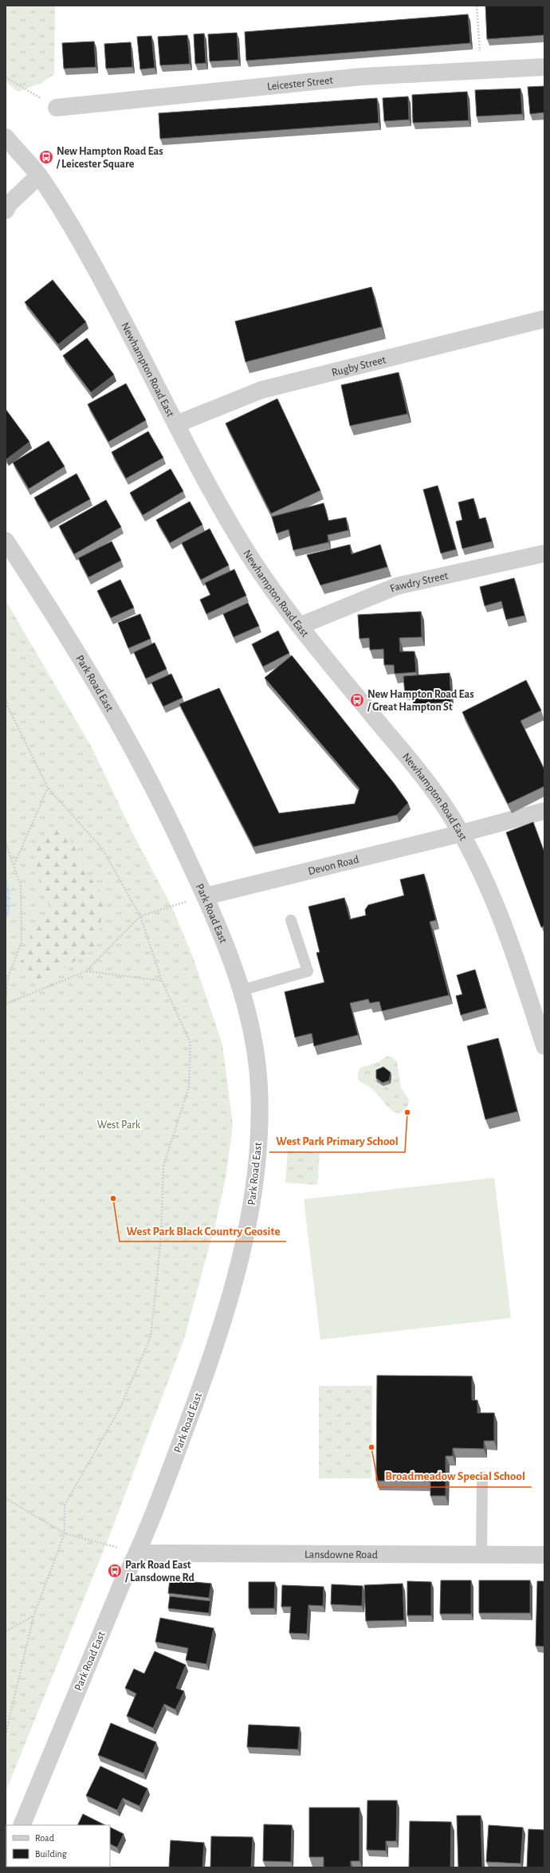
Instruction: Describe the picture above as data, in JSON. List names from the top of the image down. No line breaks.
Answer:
{"streets":{"street":["Leicester Street","Rugby Street","Newhampton Road East","Fawdry Street","Park Road East","Devon Road","Lansdowne Road"]},"crossings":[["Rugby Street","Newhampton Road East"],["Newhampton Road East","Fawdry Street"],["Newhampton Road East","Devon Road"],["Park Road East","Devon Road"],["Park Road East","Lansdowne Road"]],"parks":["West Park"],"places":{"bus stop":["New Hampton Road Eas / Leicester Square","New Hampton Road Eas / Great Hampton St","Park Road East / Lansdowne Rd"],"other":["West Park Primary School","West Park Black Country Geosite","Broadmeadow Special School"]},"legend":["Road","Building"]}
